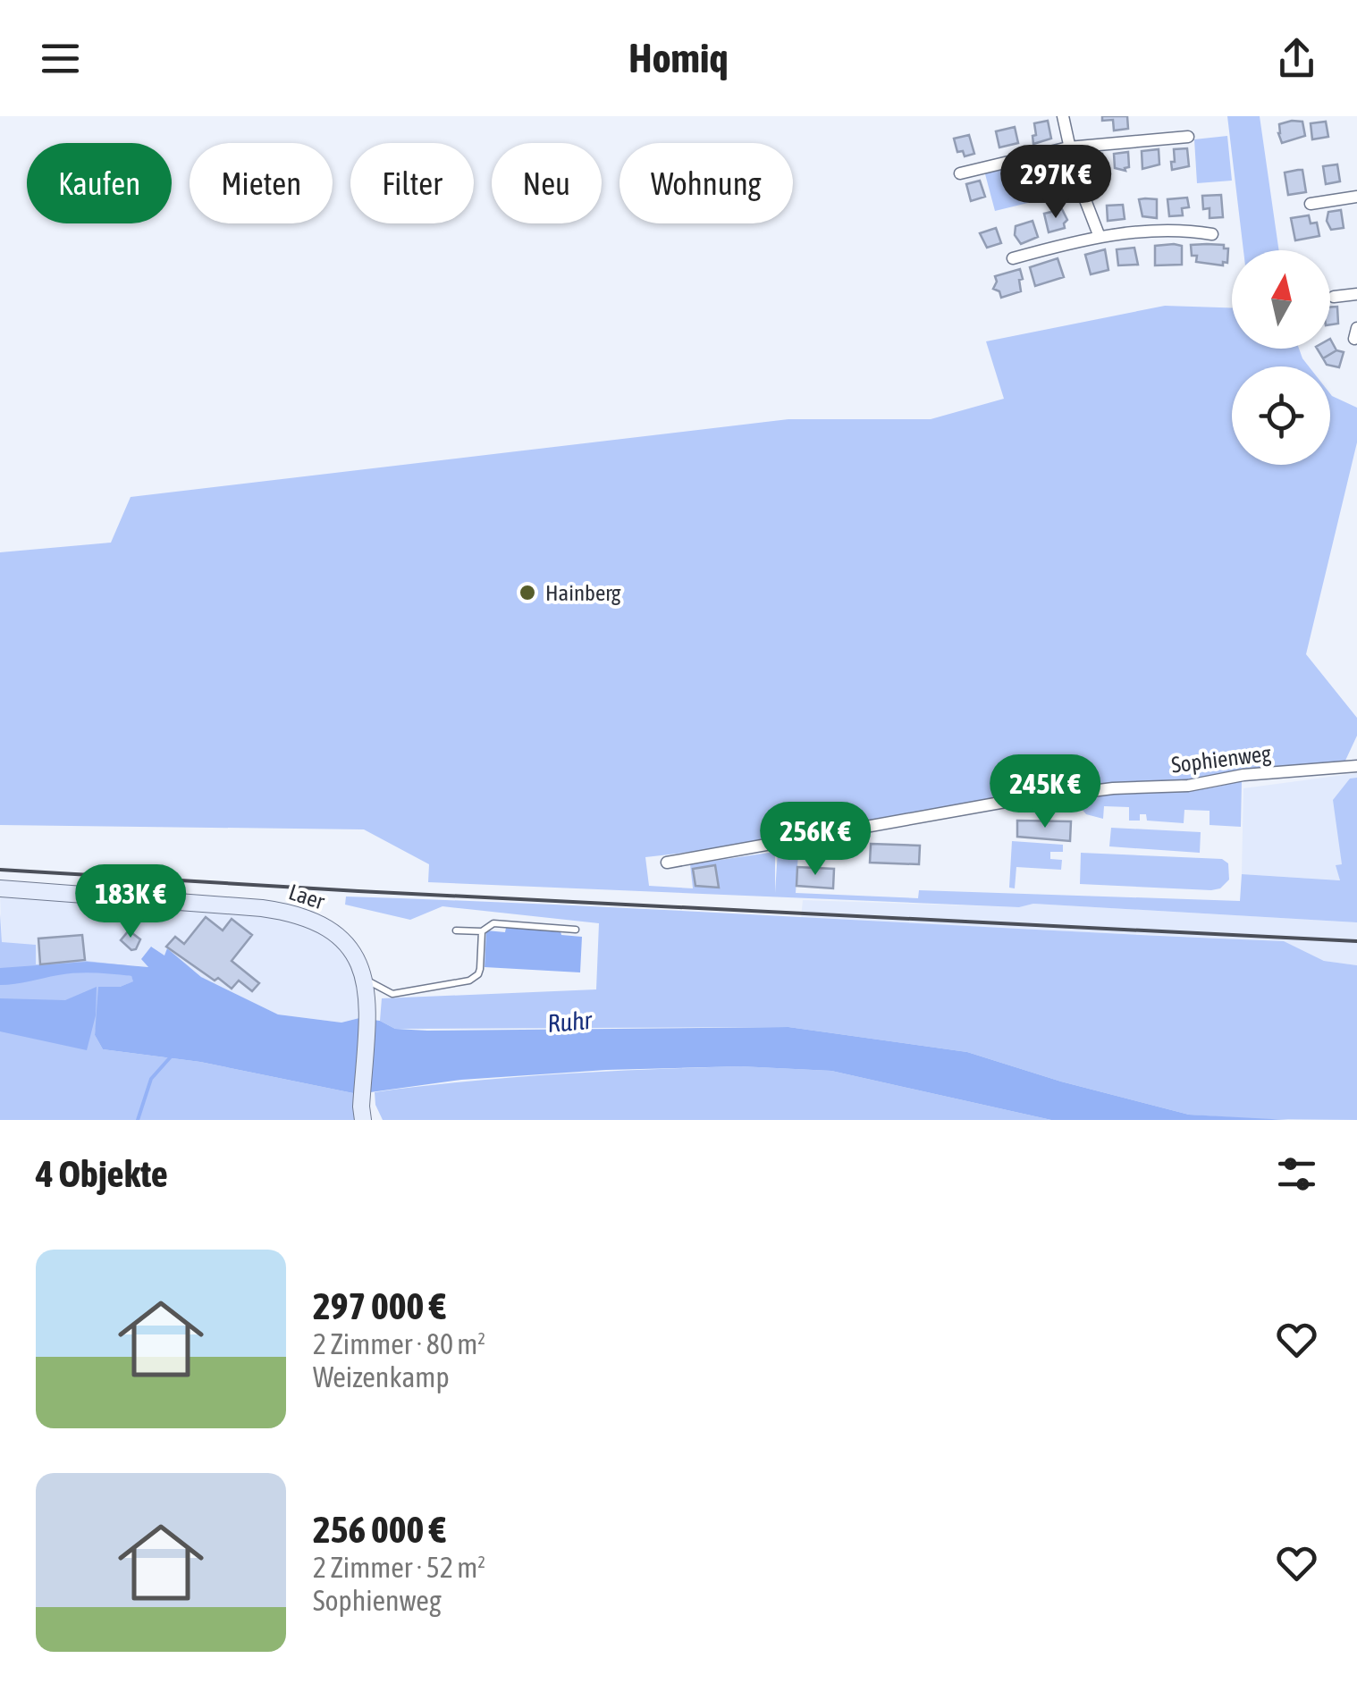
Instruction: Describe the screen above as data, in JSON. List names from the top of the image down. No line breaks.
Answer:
{"streets":{"main road":["Laer"],"street":["Sophienweg"]},"water":["Ruhr"],"places":["Hainberg"],"north":"top","page":{"header":"Homiq","chip":["Kaufen","Mieten","Filter","Neu","Wohnung"],"price":["297K €","245K €","256K €","183K €"],"heading":"4 Objekte","list":[{"name":"297 000 €","note":"2 Zimmer · 80 m² · Weizenkamp"},{"name":"256 000 €","note":"2 Zimmer · 52 m² · Sophienweg"}]}}
